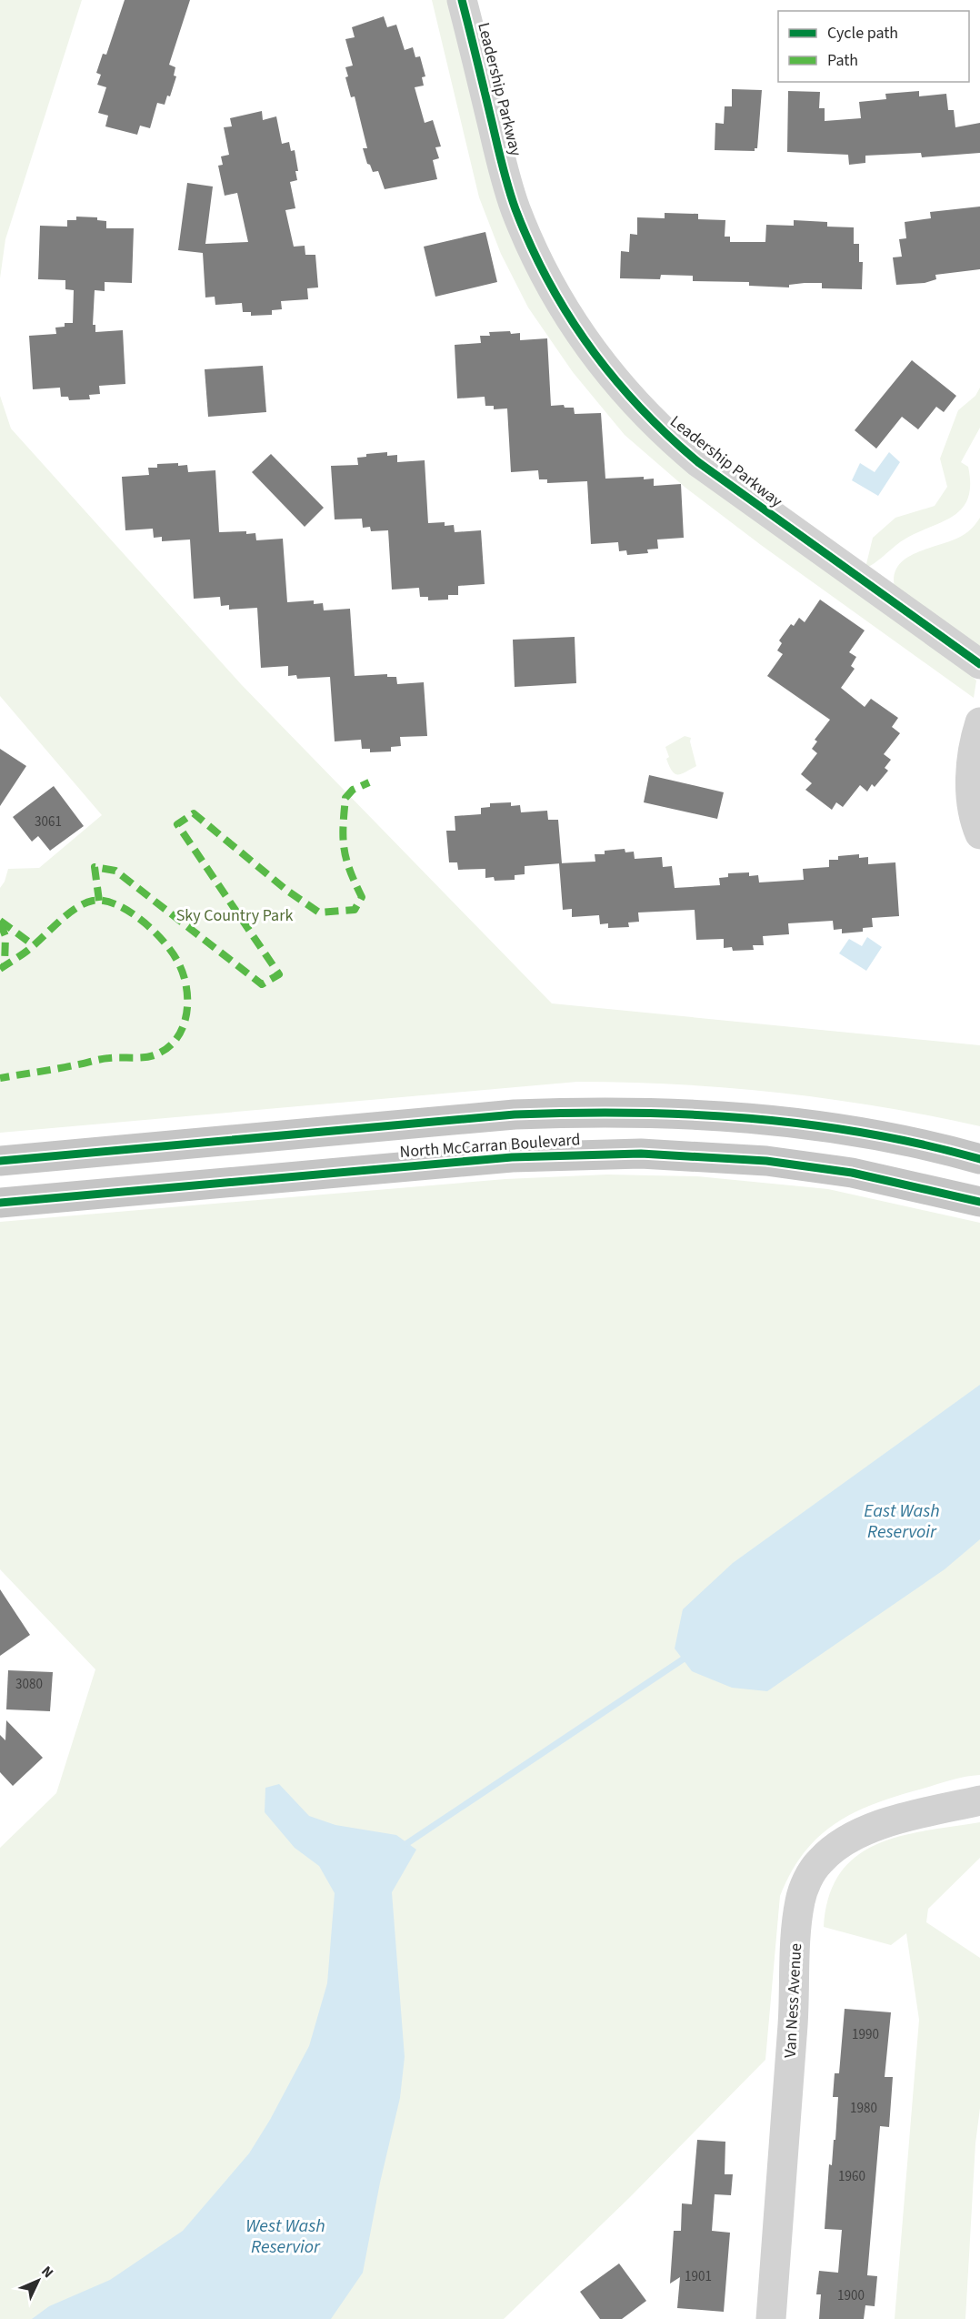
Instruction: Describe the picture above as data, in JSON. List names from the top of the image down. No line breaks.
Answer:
{"streets":{"main road":["North McCarran Boulevard"],"street":["Leadership Parkway","Van Ness Avenue"]},"water":["East Wash Reservoir","West Wash Reservior"],"parks":["Sky Country Park"],"house_numbers":["3061","3080","1990","1980","1960","1901","1900"],"legend":["Cycle path","Path"],"north":"top right"}
